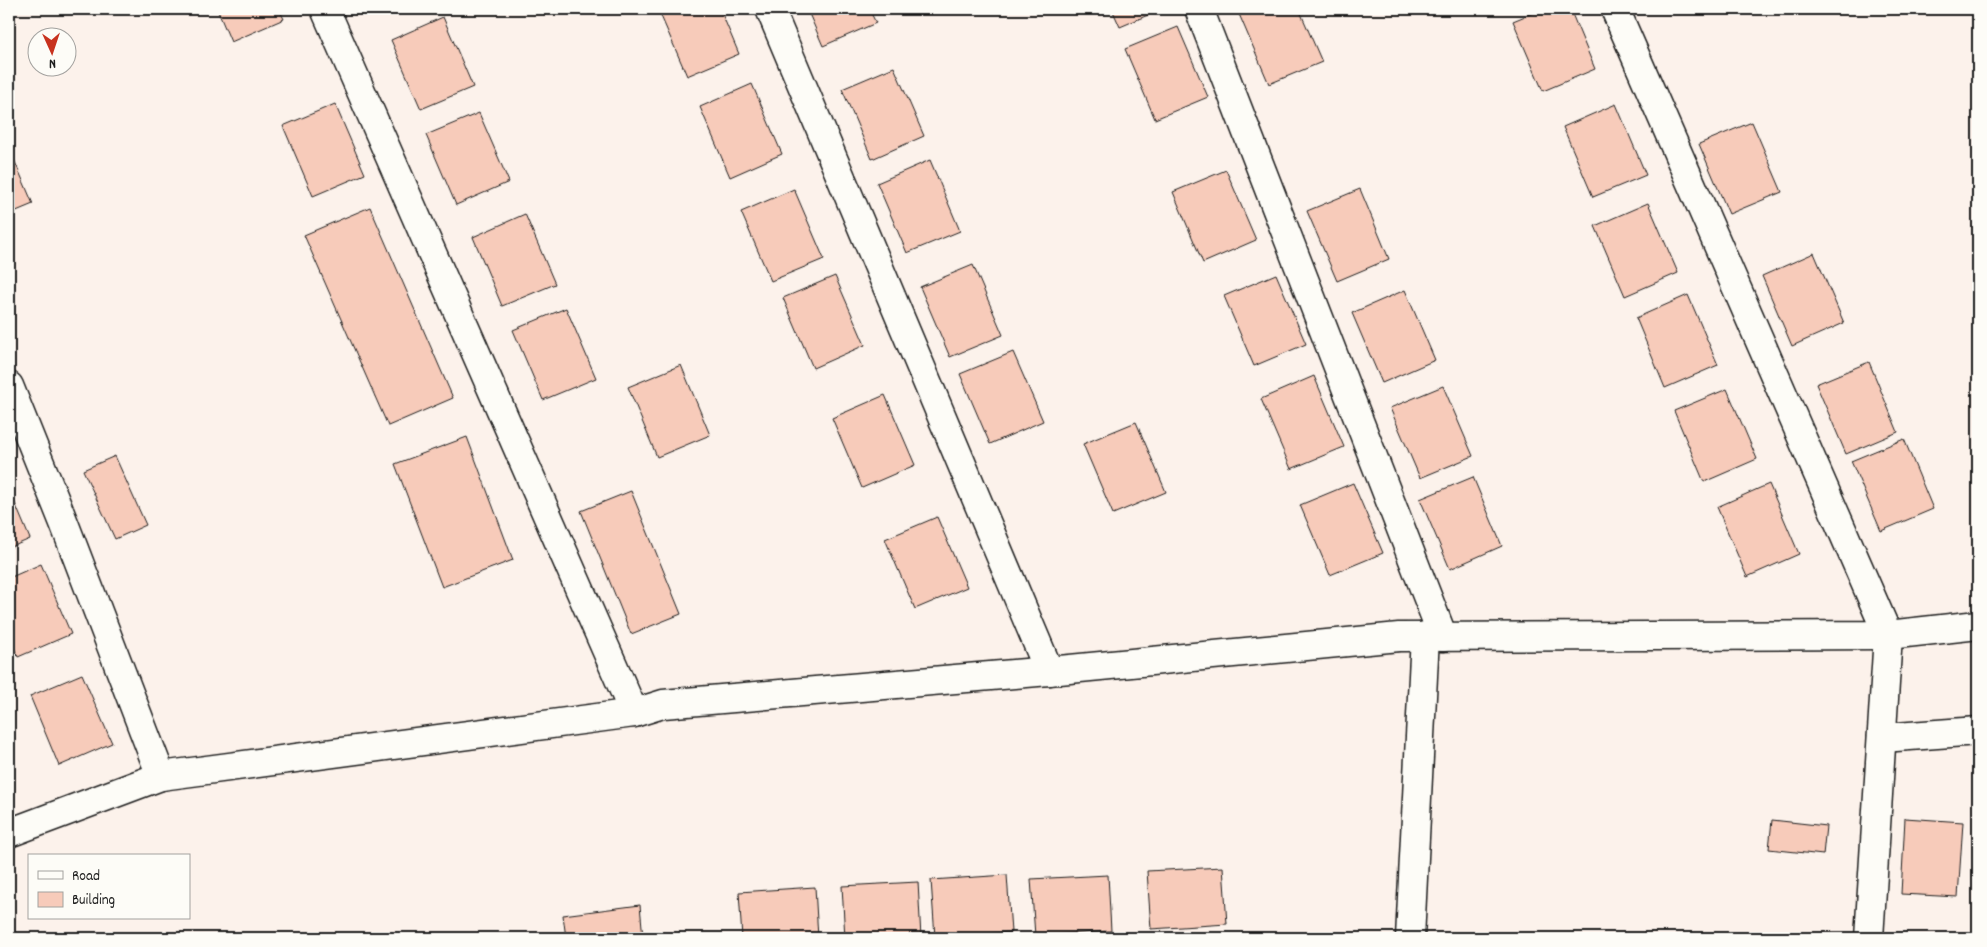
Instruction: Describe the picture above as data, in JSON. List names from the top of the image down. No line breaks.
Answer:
{"legend":["Road","Building"],"north":"bottom"}
